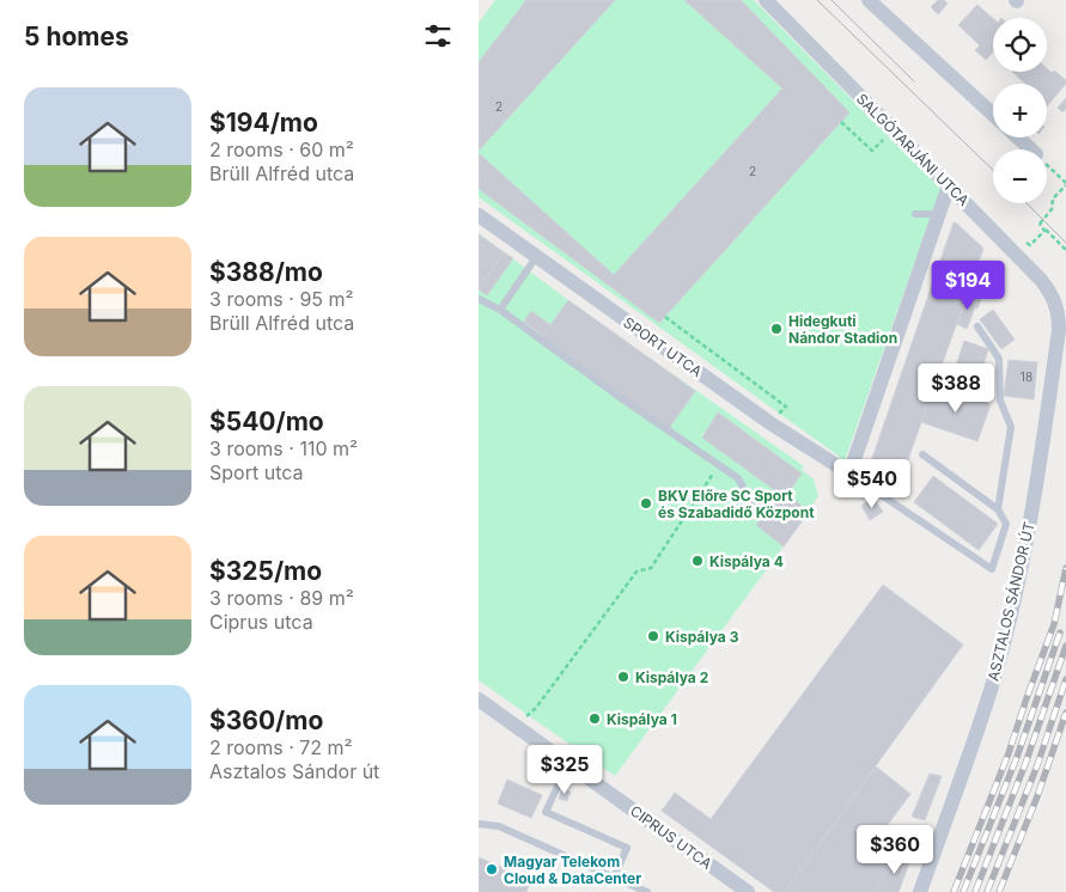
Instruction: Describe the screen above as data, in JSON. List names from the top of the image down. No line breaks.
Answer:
{"streets":{"street":["SALGÓTARJÁNI UTCA","SPORT UTCA","ASZTALOS SÁNDOR ÚT","CIPRUS UTCA"]},"crossings":[["SALGÓTARJÁNI UTCA","ASZTALOS SÁNDOR ÚT"]],"places":["Hidegkuti Nándor Stadion","BKV Előre SC Sport és Szabadidő Központ","Kispálya 4","Kispálya 3","Kispálya 2","Kispálya 1","Magyar Telekom Cloud & DataCenter"],"house_numbers":["2","2","18"],"page":{"heading":"5 homes","map_buttons":["+","−"],"list":[{"name":"$194/mo","note":"2 rooms · 60 m² · Brüll Alfréd utca"},{"name":"$388/mo","note":"3 rooms · 95 m² · Brüll Alfréd utca"},{"name":"$540/mo","note":"3 rooms · 110 m² · Sport utca"},{"name":"$325/mo","note":"3 rooms · 89 m² · Ciprus utca"},{"name":"$360/mo","note":"2 rooms · 72 m² · Asztalos Sándor út"}],"price":["$194","$388","$540","$325","$360"]}}
